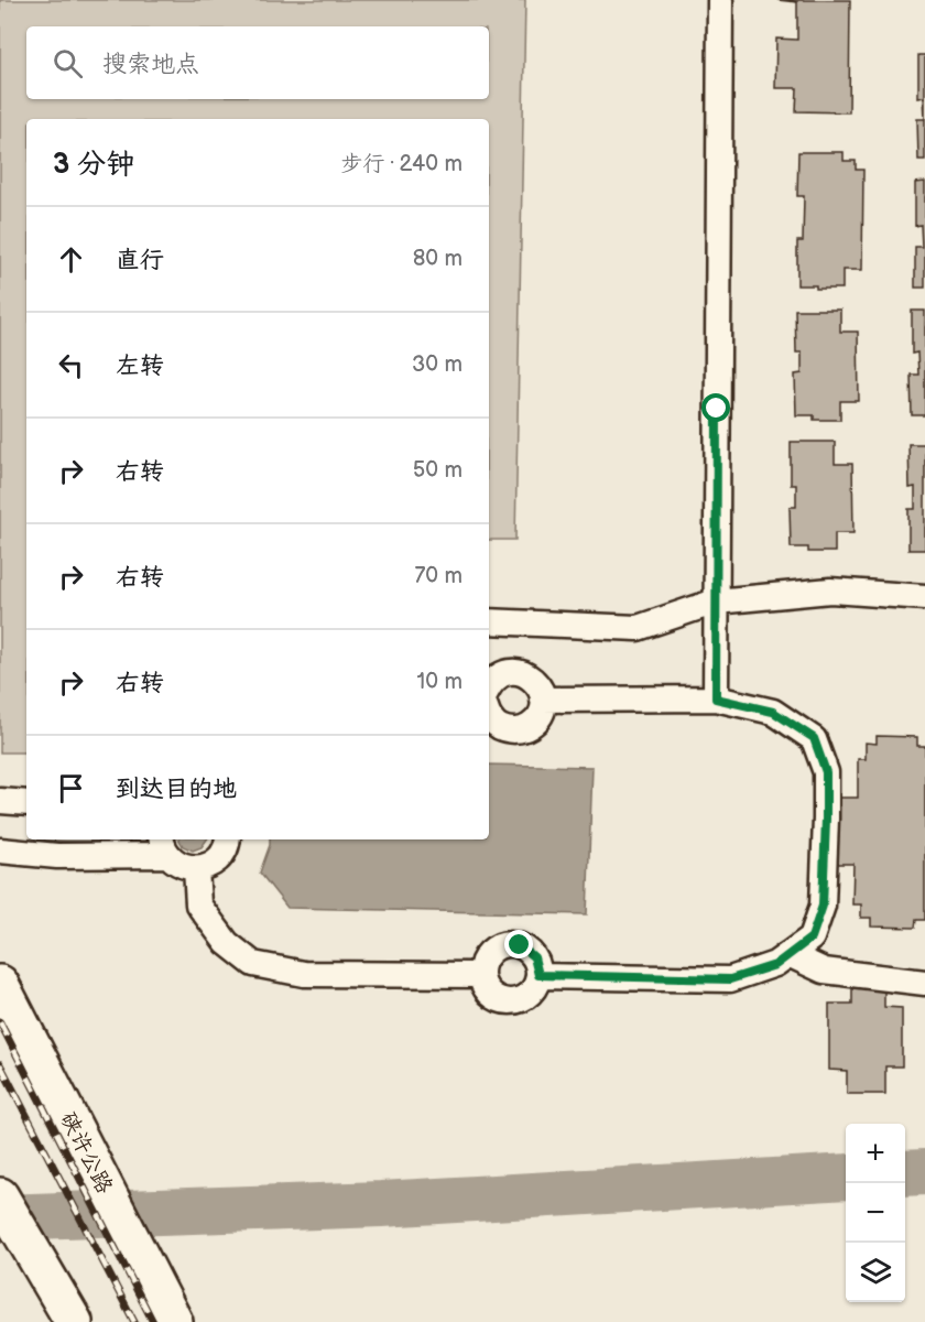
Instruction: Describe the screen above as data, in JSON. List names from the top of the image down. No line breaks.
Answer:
{"streets":{"highway":["硖许公路"]},"page":{"search":"搜索地点","heading":["3 分钟","步行 · 240 m"],"list":[["直行","80 m"],["左转","30 m"],["右转","50 m"],["右转","70 m"],["右转","10 m"],"到达目的地"],"map_buttons":["+","−"]}}
